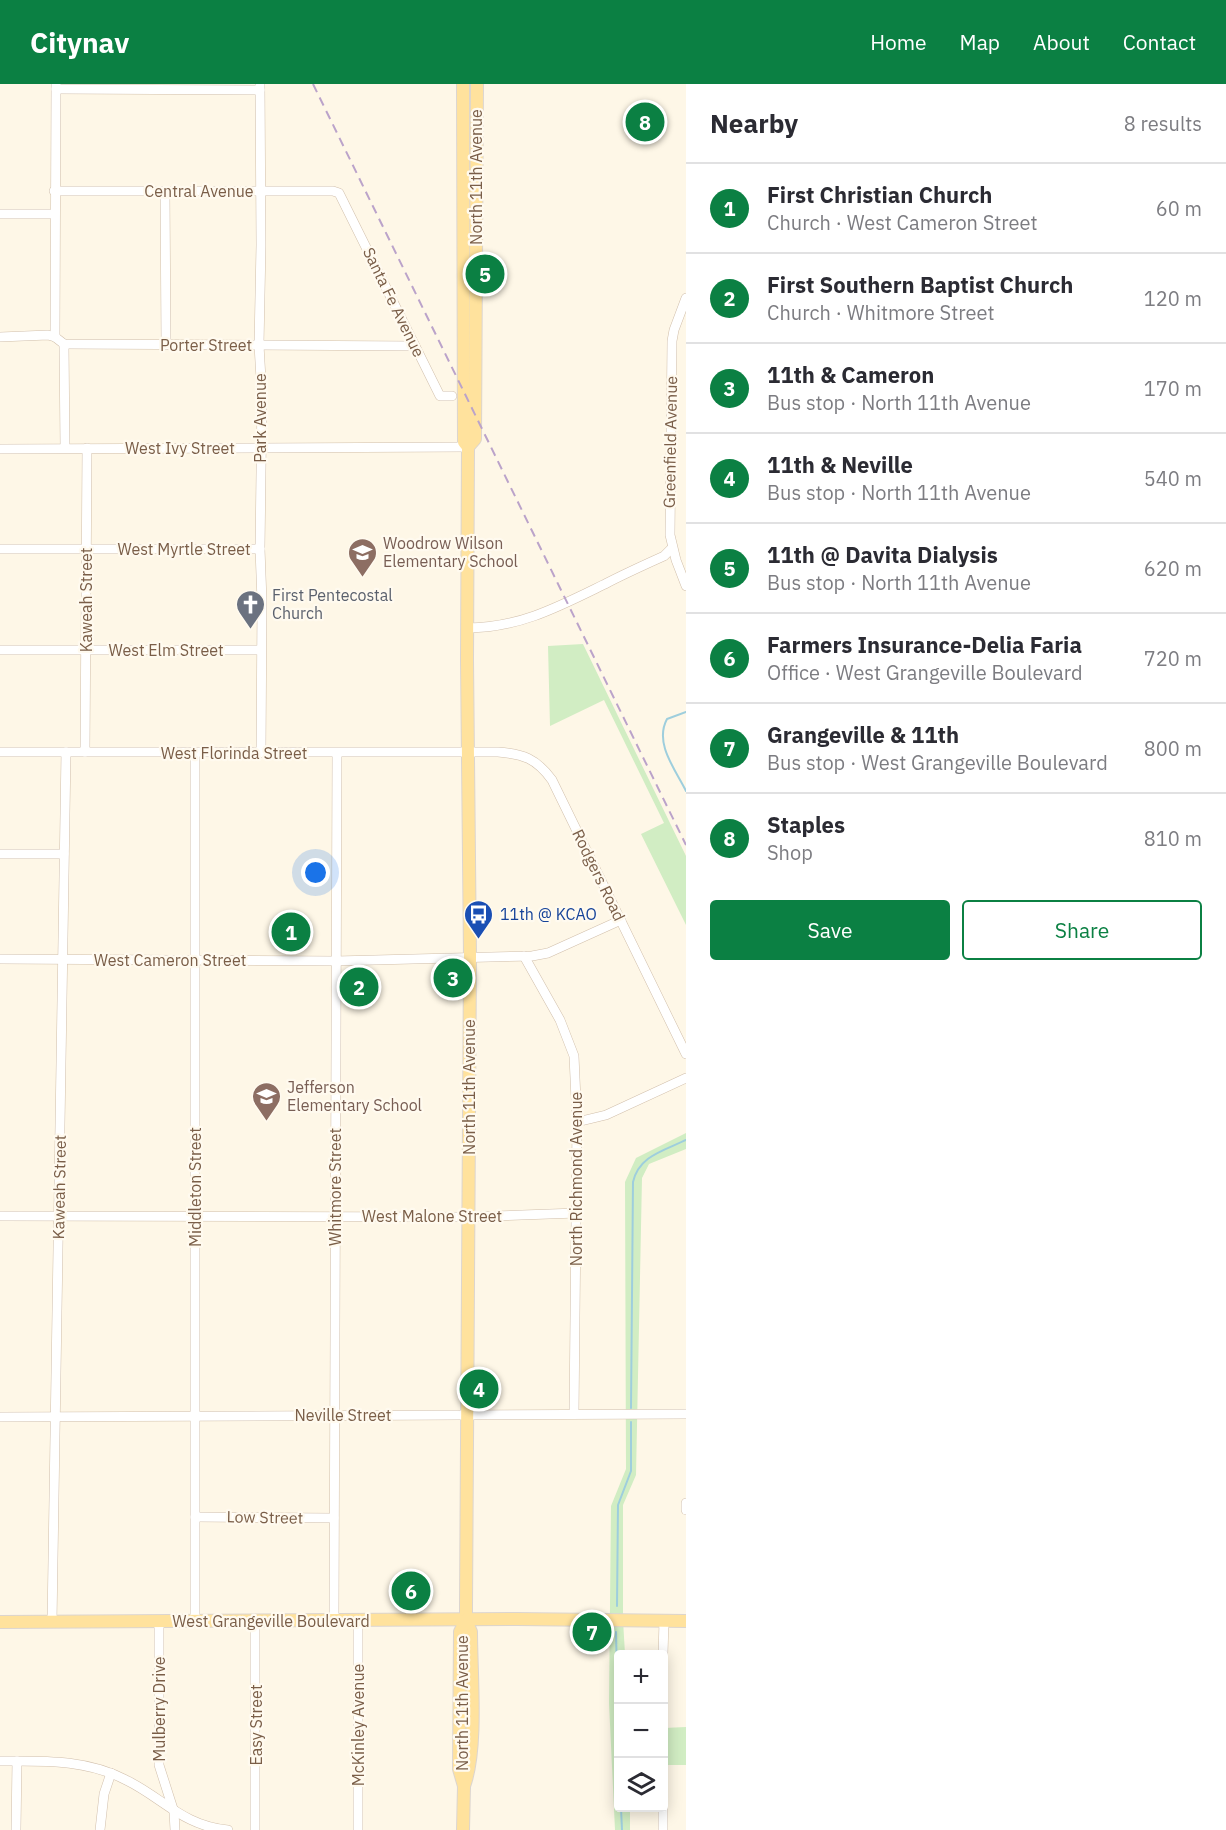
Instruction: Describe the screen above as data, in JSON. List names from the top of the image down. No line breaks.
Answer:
{"streets":{"main road":["North 11th Avenue","West Grangeville Boulevard"],"street":["Central Avenue","Santa Fe Avenue","Porter Street","Park Avenue","Greenfield Avenue","West Ivy Street","West Myrtle Street","Kaweah Street","West Elm Street","West Florinda Street","Rodgers Road","West Cameron Street","North Richmond Avenue","Middleton Street","Whitmore Street","West Malone Street","Neville Street","Low Street","Mulberry Drive","Easy Street","McKinley Avenue"]},"crossings":[["North 11th Avenue","West Ivy Street"],["North 11th Avenue","West Florinda Street"],["North 11th Avenue","Rodgers Road"],["North 11th Avenue","West Cameron Street"],["North 11th Avenue","West Malone Street"],["North 11th Avenue","Neville Street"],["North 11th Avenue","West Grangeville Boulevard"],["Central Avenue","Santa Fe Avenue"],["Central Avenue","Park Avenue"],["Santa Fe Avenue","Porter Street"],["Porter Street","Park Avenue"],["Park Avenue","West Ivy Street"],["Park Avenue","West Myrtle Street"],["Park Avenue","West Elm Street"],["Park Avenue","West Florinda Street"],["West Ivy Street","Kaweah Street"],["West Myrtle Street","Kaweah Street"],["Kaweah Street","West Elm Street"],["Kaweah Street","West Florinda Street"],["Kaweah Street","West Cameron Street"],["Kaweah Street","West Malone Street"],["Kaweah Street","Neville Street"],["Kaweah Street","West Grangeville Boulevard"],["West Florinda Street","Rodgers Road"],["West Florinda Street","Middleton Street"],["West Florinda Street","Whitmore Street"],["Rodgers Road","West Cameron Street"],["West Cameron Street","North Richmond Avenue"],["West Cameron Street","Middleton Street"],["West Cameron Street","Whitmore Street"],["North Richmond Avenue","West Malone Street"],["North Richmond Avenue","Neville Street"],["Middleton Street","West Malone Street"],["Middleton Street","Neville Street"],["Middleton Street","Low Street"],["Middleton Street","West Grangeville Boulevard"],["Whitmore Street","West Malone Street"],["Whitmore Street","Neville Street"],["Whitmore Street","Low Street"],["Whitmore Street","West Grangeville Boulevard"],["West Grangeville Boulevard","Mulberry Drive"],["West Grangeville Boulevard","Easy Street"],["West Grangeville Boulevard","McKinley Avenue"]],"places":{"school or university":["Woodrow Wilson Elementary School","Jefferson Elementary School"],"church":["First Pentecostal Church"],"bus stop":["11th @ KCAO"]},"page":{"header":"Citynav","nav":["Home","Map","About","Contact"],"heading":["Nearby","8 results"],"pins":["8","5","1","3","2","4","6","7"],"list":[{"mark":"1","name":"First Christian Church","note":"Church · West Cameron Street","value":"60 m"},{"mark":"2","name":"First Southern Baptist Church","note":"Church · Whitmore Street","value":"120 m"},{"mark":"3","name":"11th & Cameron","note":"Bus stop · North 11th Avenue","value":"170 m"},{"mark":"4","name":"11th & Neville","note":"Bus stop · North 11th Avenue","value":"540 m"},{"mark":"5","name":"11th @ Davita Dialysis","note":"Bus stop · North 11th Avenue","value":"620 m"},{"mark":"6","name":"Farmers Insurance-Delia Faria","note":"Office · West Grangeville Boulevard","value":"720 m"},{"mark":"7","name":"Grangeville & 11th","note":"Bus stop · West Grangeville Boulevard","value":"800 m"},{"mark":"8","name":"Staples","note":"Shop","value":"810 m"}],"buttons":["Save","Share"],"map_buttons":["+","−"]}}
